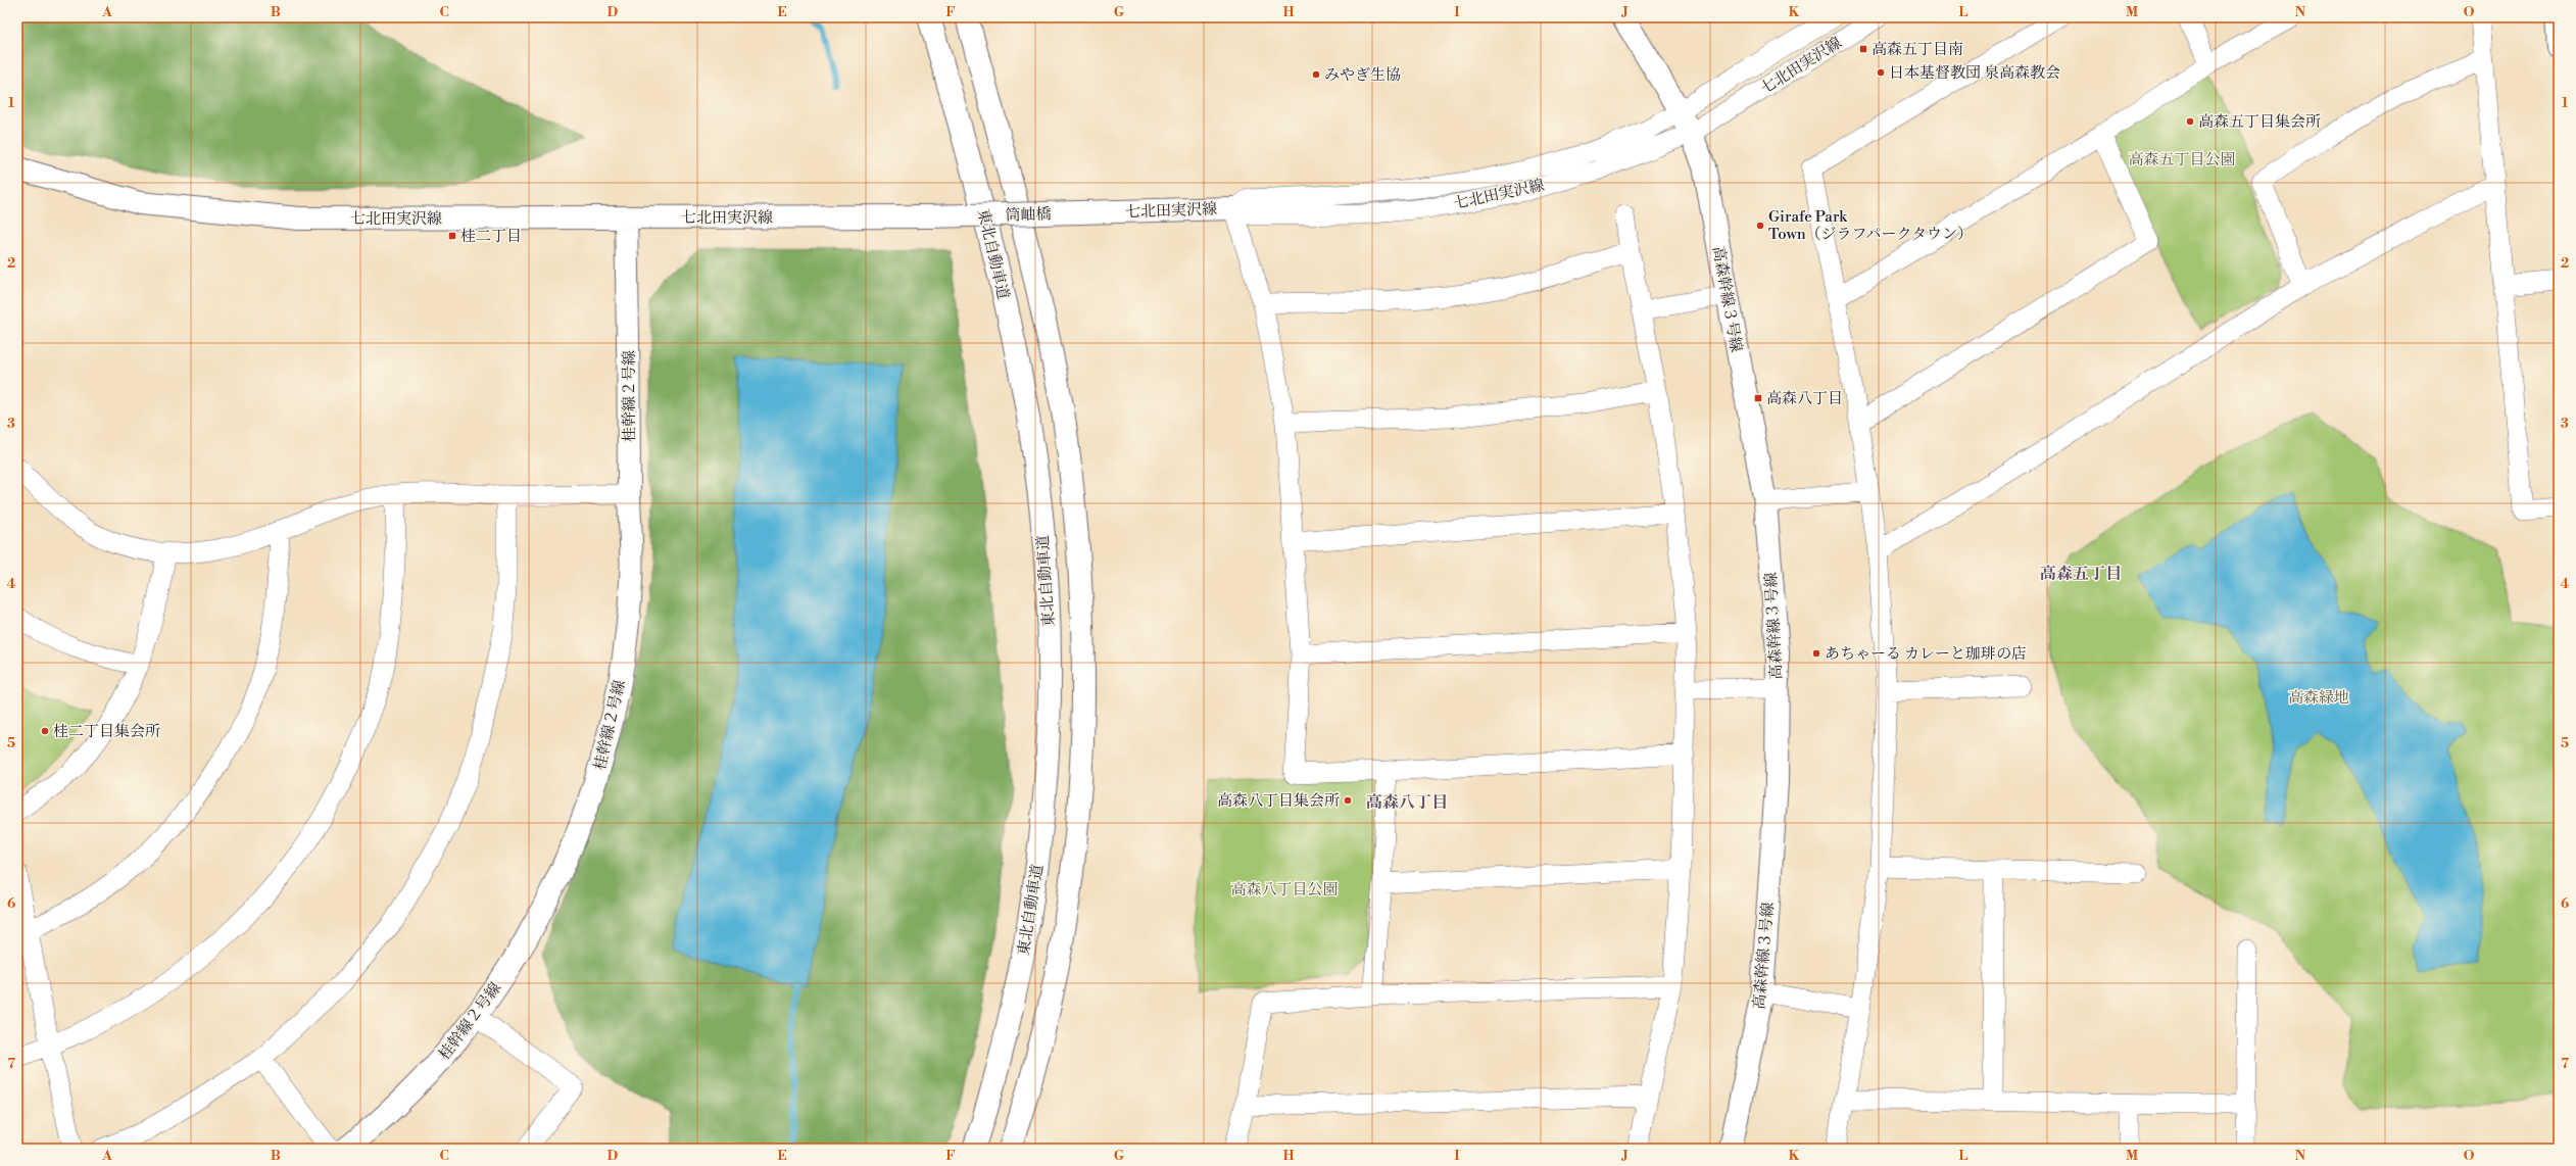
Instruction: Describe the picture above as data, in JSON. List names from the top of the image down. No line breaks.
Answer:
{"streets":{"main road":["七北田実沢線","筒岫橋","東北自動車道","高森幹線３号線","桂幹線２号線"]},"crossings":[["七北田実沢線","筒岫橋"],["七北田実沢線","高森幹線３号線"],["七北田実沢線","桂幹線２号線"]],"districts":["高森五丁目","高森八丁目"],"parks":["高森五丁目公園","高森緑地","高森八丁目公園"],"places":{"transit":["高森五丁目南","桂二丁目","高森八丁目"],"other":["日本基督教団 泉高森教会","みやぎ生協","高森五丁目集会所","Girafe Park Town（ジラフパークタウン）","あちゃーる カレーと珈琲の店","桂二丁目集会所","高森八丁目集会所"]},"grid":{"columns":["A","B","C","D","E","F","G","H","I","J","K","L","M","N","O"],"rows":["1","2","3","4","5","6","7"]}}
